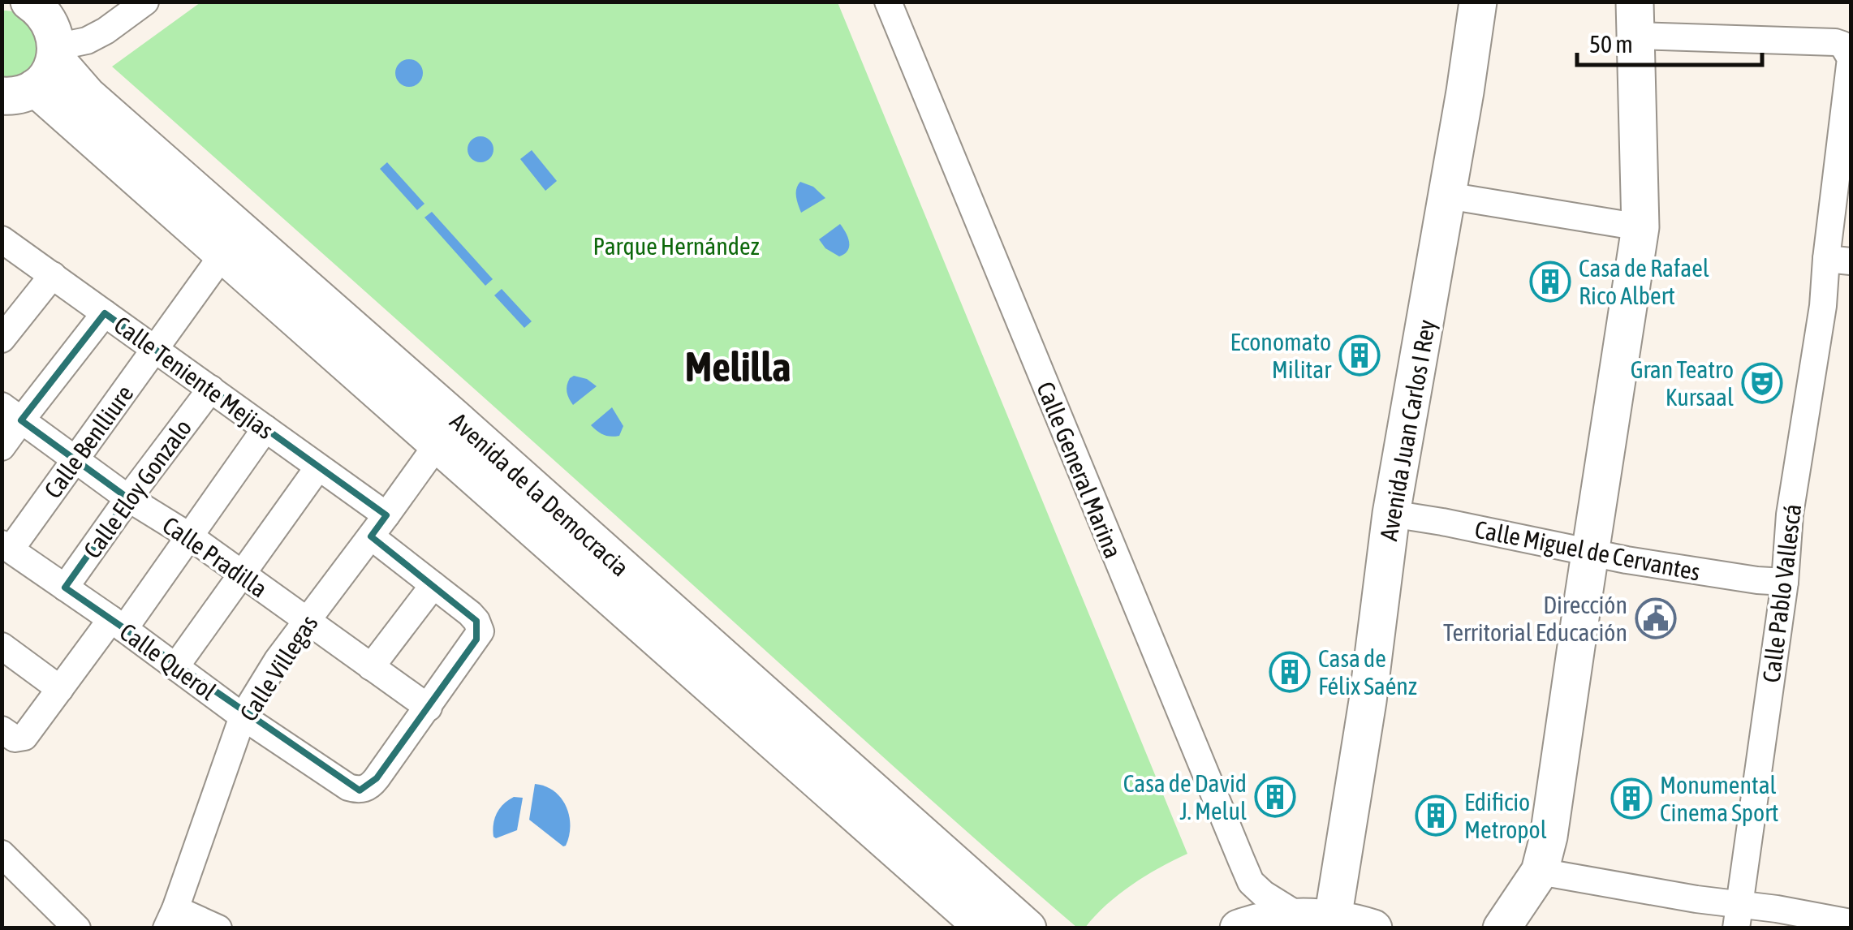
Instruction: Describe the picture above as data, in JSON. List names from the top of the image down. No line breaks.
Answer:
{"streets":{"main road":["Avenida Juan Carlos I Rey","Avenida de la Democracia"],"street":["Calle Teniente Mejias","Calle Benlliure","Calle General Marina","Calle Eloy Gonzalo","Calle Miguel de Cervantes","Calle Pradilla","Calle Pablo Vallescá","Calle Querol","Calle Villegas"]},"crossings":[["Calle Teniente Mejias","Calle Benlliure"],["Calle Teniente Mejias","Calle Eloy Gonzalo"],["Calle Teniente Mejias","Calle Pradilla"],["Calle Teniente Mejias","Calle Querol"],["Calle Teniente Mejias","Calle Villegas"],["Avenida Juan Carlos I Rey","Calle General Marina"],["Avenida Juan Carlos I Rey","Calle Miguel de Cervantes"],["Calle Benlliure","Avenida de la Democracia"],["Calle Benlliure","Calle Pradilla"],["Calle Benlliure","Calle Querol"],["Calle Eloy Gonzalo","Calle Pradilla"],["Calle Eloy Gonzalo","Calle Querol"],["Avenida de la Democracia","Calle Villegas"],["Calle Miguel de Cervantes","Calle Pablo Vallescá"],["Calle Pradilla","Calle Querol"],["Calle Pradilla","Calle Villegas"],["Calle Querol","Calle Villegas"]],"districts":["Melilla"],"parks":["Parque Hernández"],"places":{"building":["Casa de Rafael Rico Albert","Economato Militar","Casa de Félix Saénz","Casa de David J. Melul","Monumental Cinema Sport","Edificio Metropol"],"theatre":["Gran Teatro Kursaal"],"public building":["Dirección Territorial Educación"]},"scale_bar":"50 m"}
